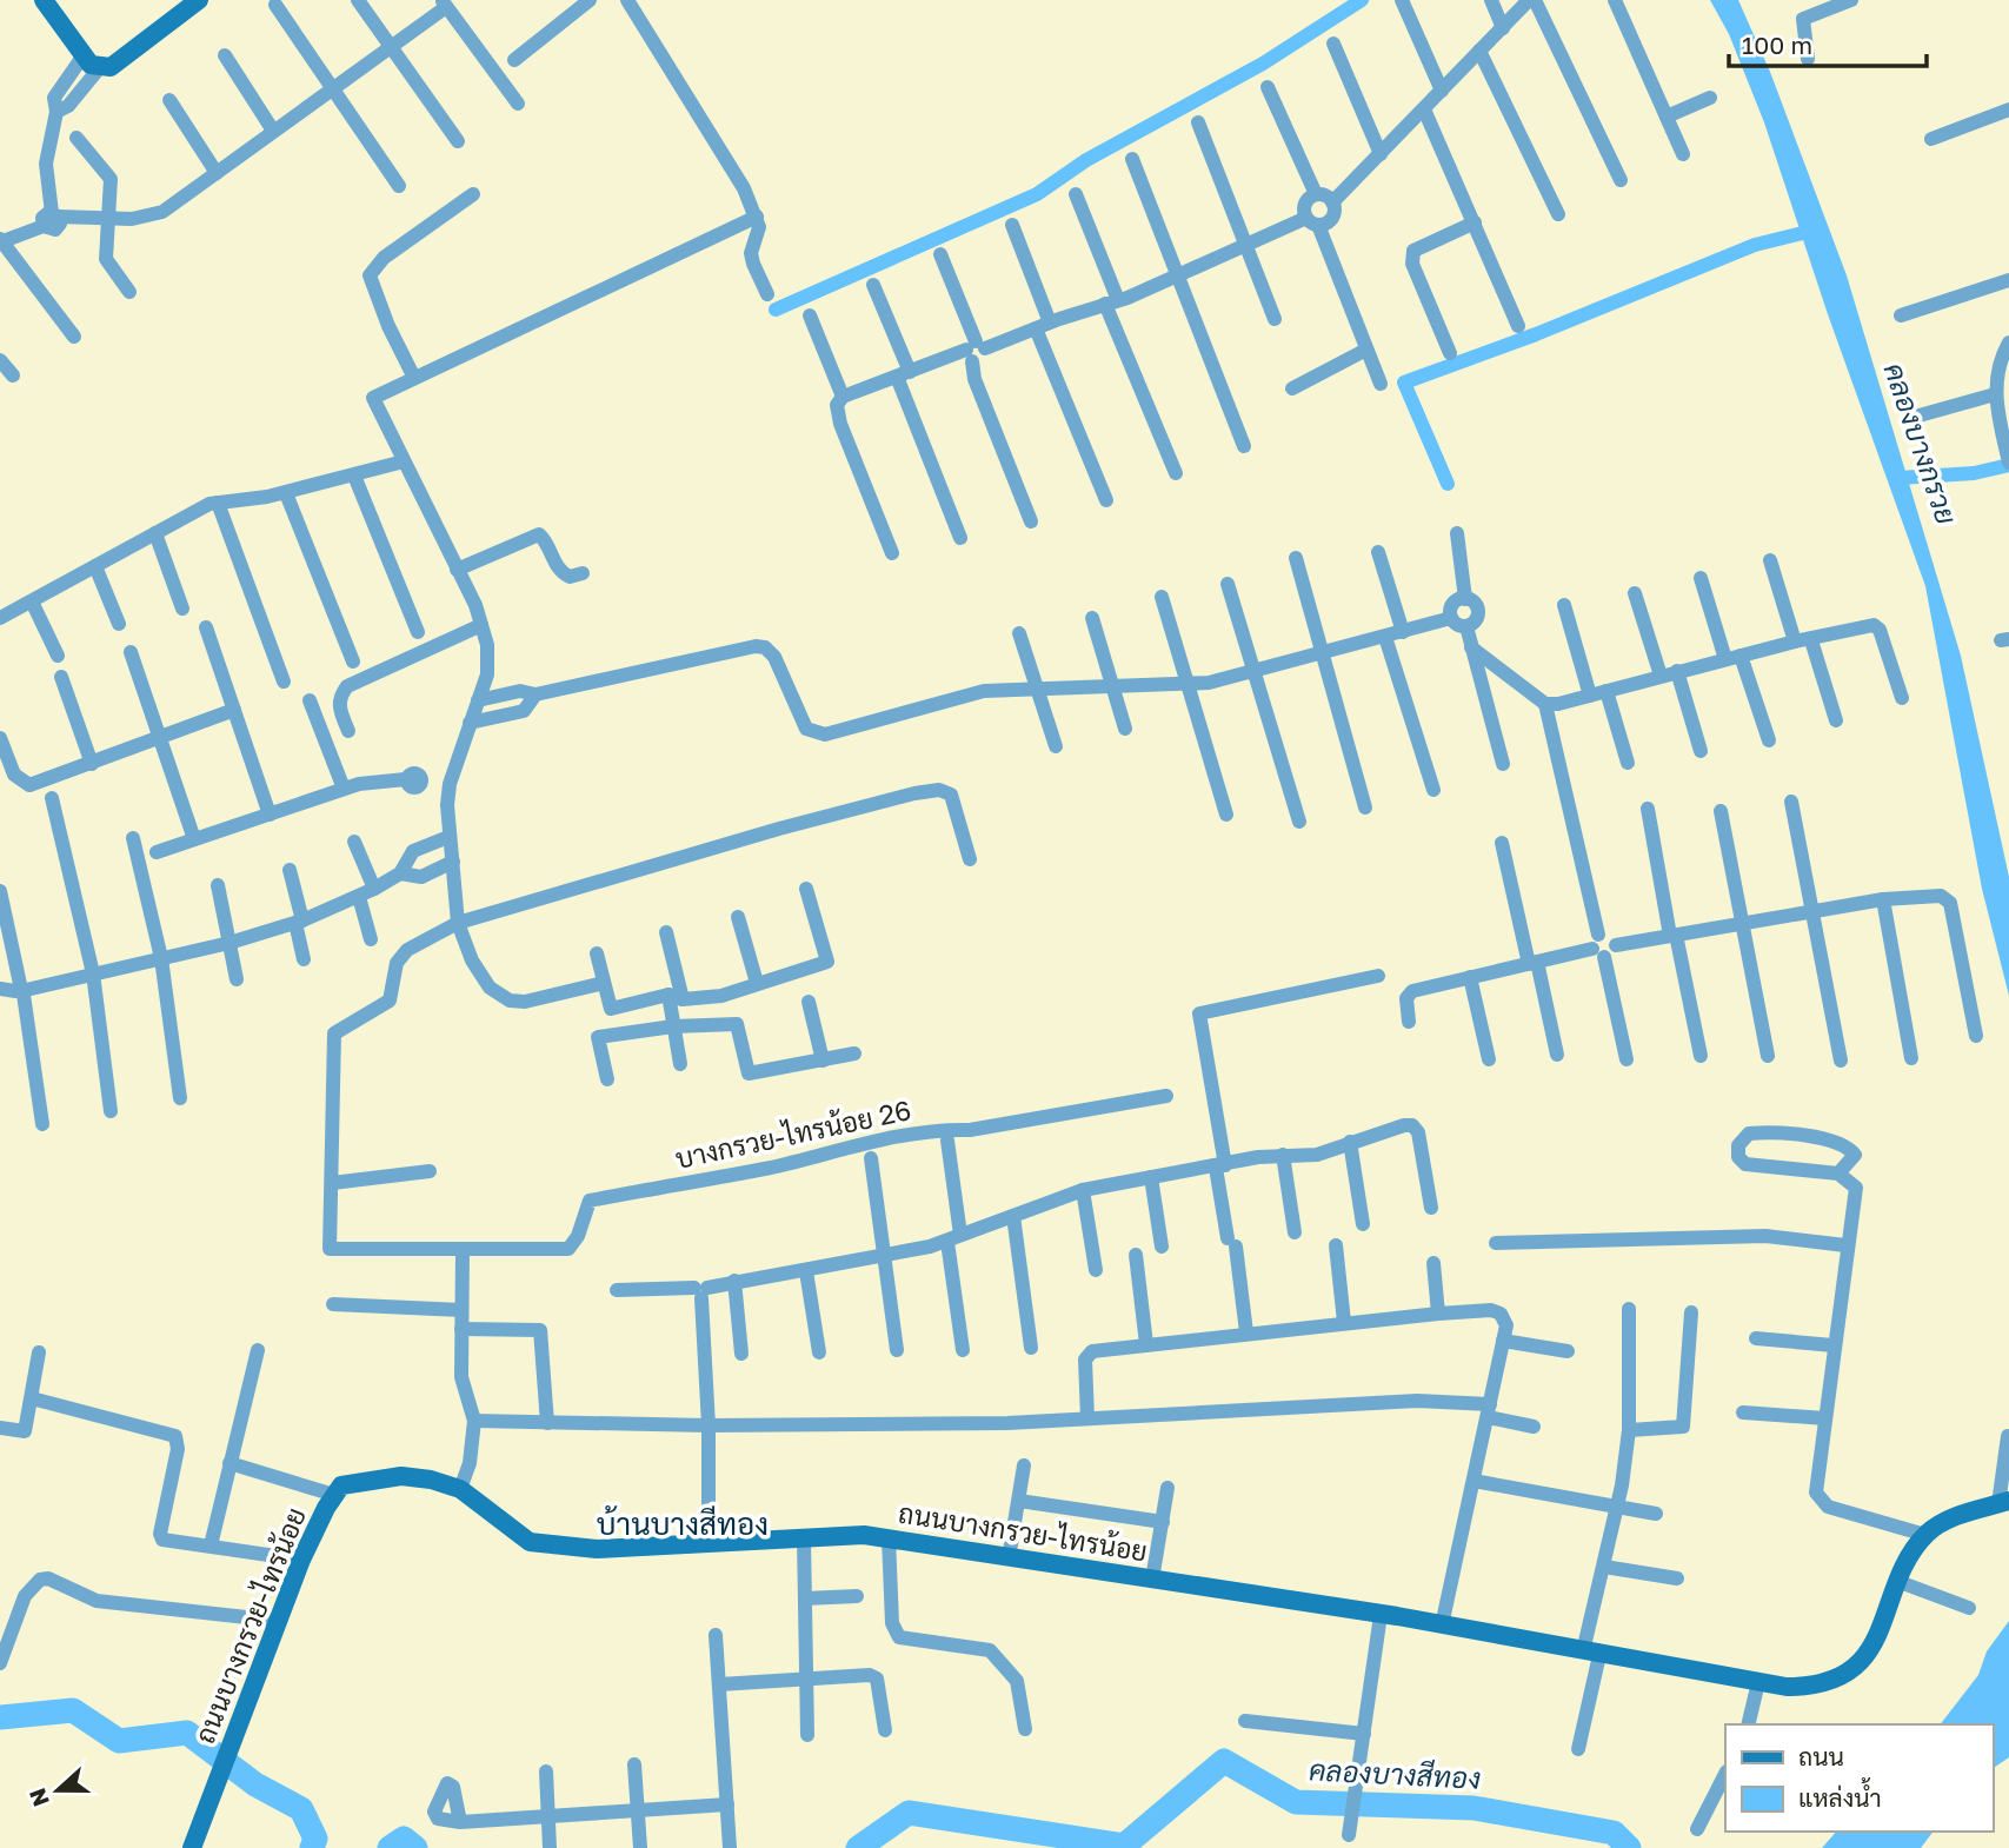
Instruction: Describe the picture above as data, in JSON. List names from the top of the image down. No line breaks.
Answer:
{"streets":{"main road":["ถนนบางกรวย-ไทรน้อย"],"street":["บางกรวย-ไทรน้อย 26"]},"districts":["บ้านบางสีทอง"],"water":["คลองบางกรวย","คลองบางสีทอง"],"legend":["ถนน","แหล่งน้ำ"],"scale_bar":"100 m","north":"left"}
